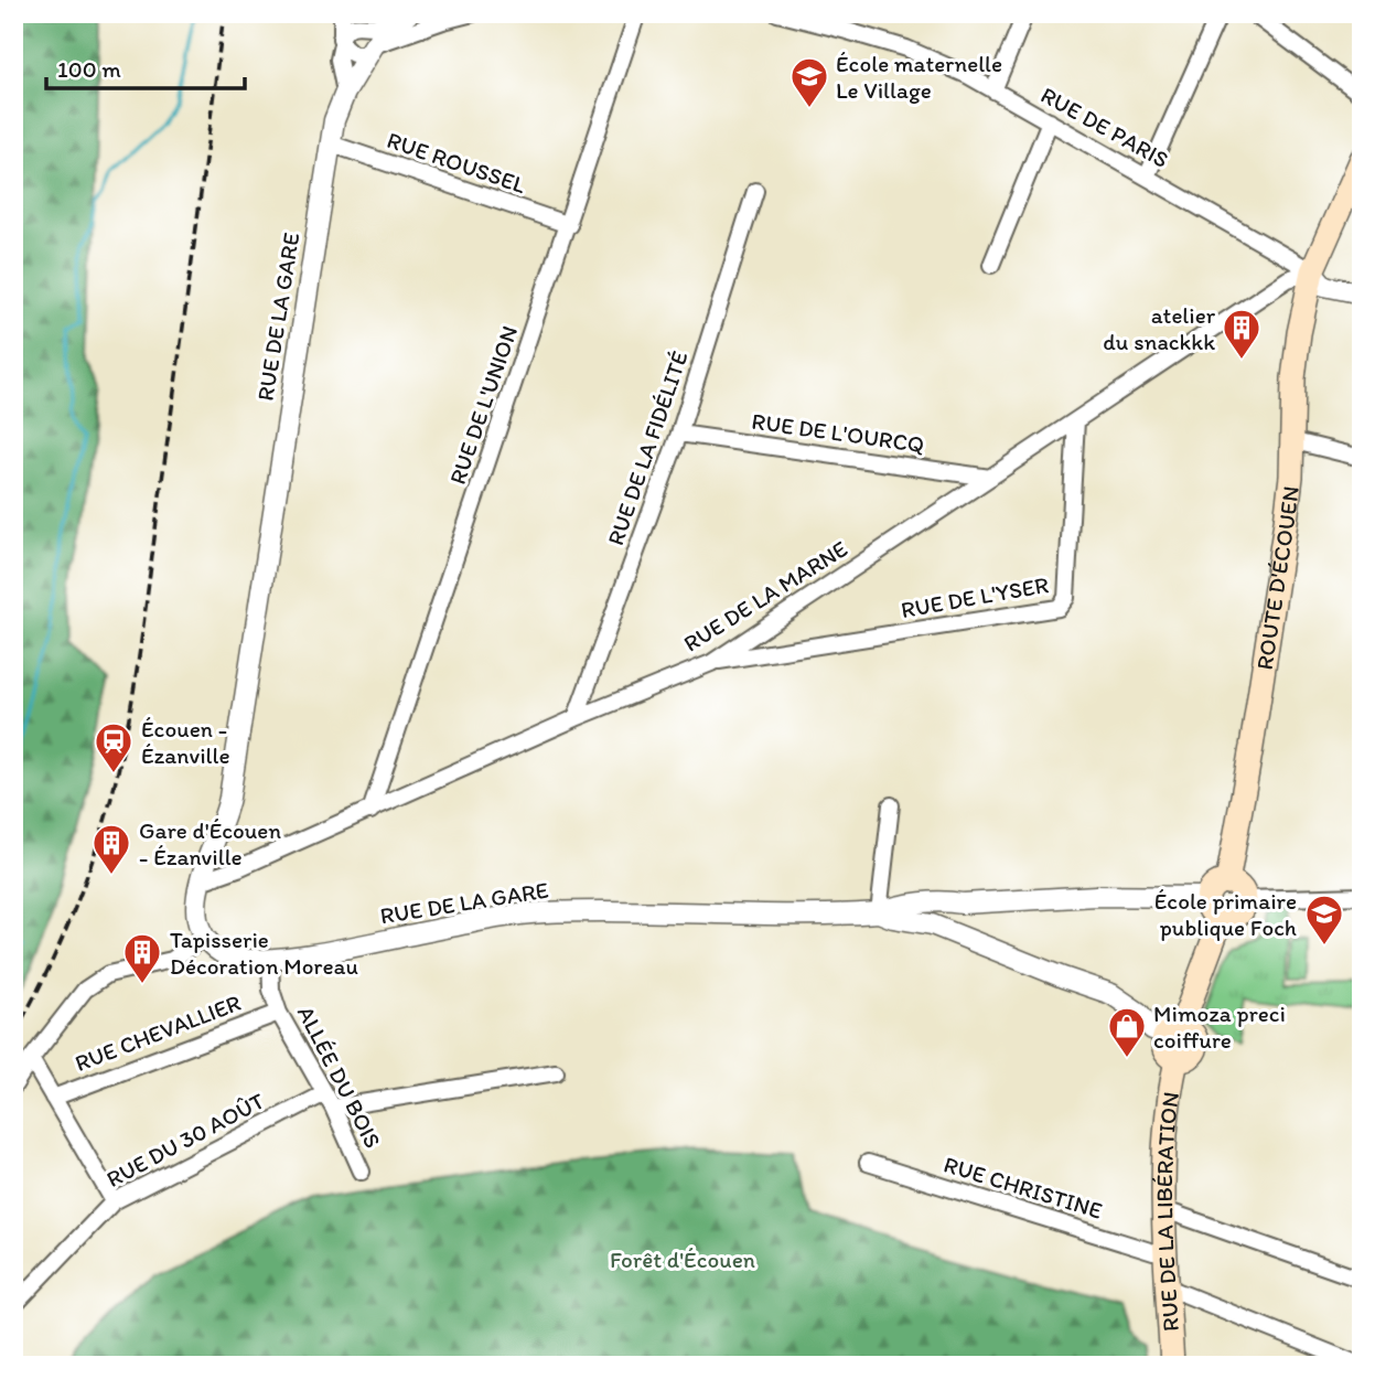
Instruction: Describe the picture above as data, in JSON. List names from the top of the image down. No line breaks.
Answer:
{"streets":{"main road":["ROUTE D'ÉCOUEN","RUE DE LA LIBÉRATION"],"street":["RUE DE PARIS","RUE ROUSSEL","RUE DE LA GARE","RUE DE L'UNION","RUE DE L'OURCQ","RUE DE LA FIDÉLITÉ","RUE DE LA MARNE","RUE DE L'YSER","RUE CHEVALLIER","ALLÉE DU BOIS","RUE DU 30 AOÛT","RUE CHRISTINE"]},"crossings":[["RUE DE PARIS","ROUTE D'ÉCOUEN"],["RUE DE PARIS","RUE DE LA MARNE"],["RUE ROUSSEL","RUE DE LA GARE"],["RUE ROUSSEL","RUE DE L'UNION"],["RUE DE LA GARE","RUE DE LA MARNE"],["RUE DE LA GARE","ALLÉE DU BOIS"],["RUE DE LA GARE","RUE DE LA LIBÉRATION"],["RUE DE L'UNION","RUE DE LA MARNE"],["RUE DE L'OURCQ","RUE DE LA FIDÉLITÉ"],["RUE DE L'OURCQ","RUE DE LA MARNE"],["RUE DE LA FIDÉLITÉ","RUE DE LA MARNE"],["ROUTE D'ÉCOUEN","RUE DE LA MARNE"],["RUE DE LA MARNE","RUE DE L'YSER"],["RUE CHEVALLIER","ALLÉE DU BOIS"],["ALLÉE DU BOIS","RUE DU 30 AOÛT"],["RUE CHRISTINE","RUE DE LA LIBÉRATION"]],"parks":["Forêt d'Écouen"],"places":{"school or university":["École maternelle Le Village","École primaire publique Foch"],"building":["atelier du snackkk","Gare d'Écouen - Ézanville","Tapisserie Décoration Moreau"],"station":["Écouen - Ézanville"],"shop":["Mimoza preci coiffure"]},"scale_bar":"100 m"}
